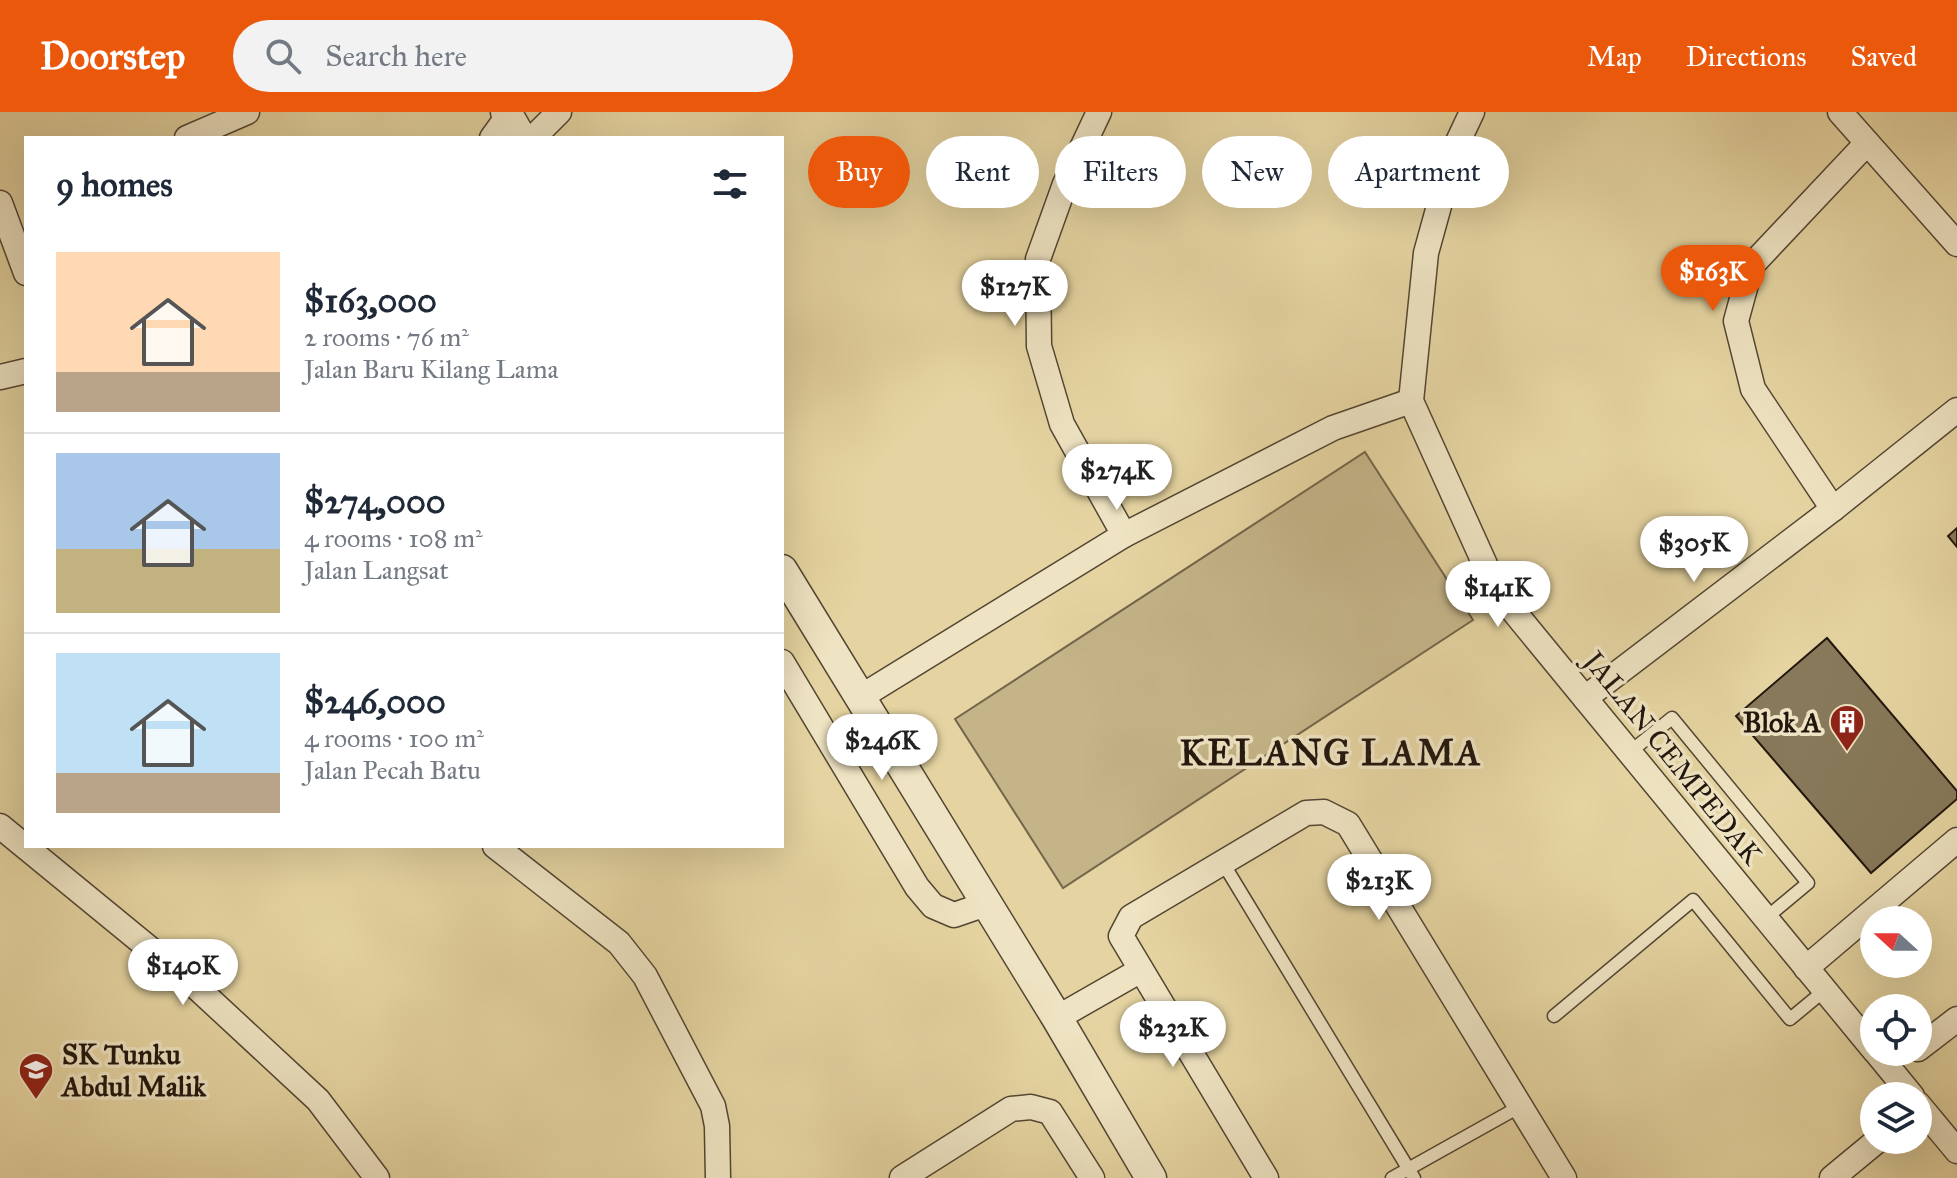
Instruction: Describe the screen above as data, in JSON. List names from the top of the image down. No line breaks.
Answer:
{"streets":{"street":["JALAN CEMPEDAK"]},"districts":["KELANG LAMA"],"places":{"building":["Blok A"],"school or university":["SK Tunku Abdul Malik"]},"north":"left","page":{"header":"Doorstep","search":"Search here","nav":["Map","Directions","Saved"],"chip":["Buy","Rent","Filters","New","Apartment"],"heading":"9 homes","list":[{"name":"$163,000","note":"2 rooms · 76 m² · Jalan Baru Kilang Lama"},{"name":"$274,000","note":"4 rooms · 108 m² · Jalan Langsat"},{"name":"$246,000","note":"4 rooms · 100 m² · Jalan Pecah Batu"}],"price":["$163K","$127K","$274K","$305K","$141K","$246K","$213K","$140K","$232K"]}}
